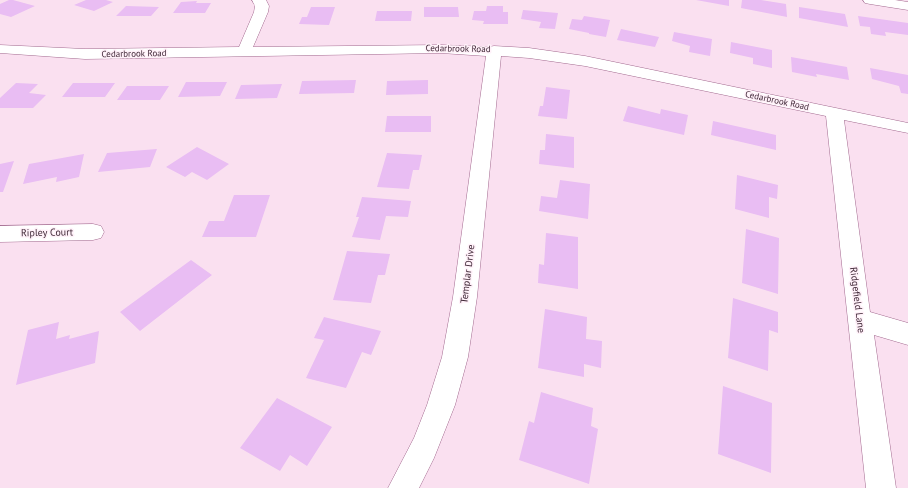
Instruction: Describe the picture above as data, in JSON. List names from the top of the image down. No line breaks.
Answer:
{"streets":{"street":["Cedarbrook Road","Ripley Court","Templar Drive","Ridgefield Lane"]},"crossings":[["Cedarbrook Road","Templar Drive"],["Cedarbrook Road","Ridgefield Lane"]]}
